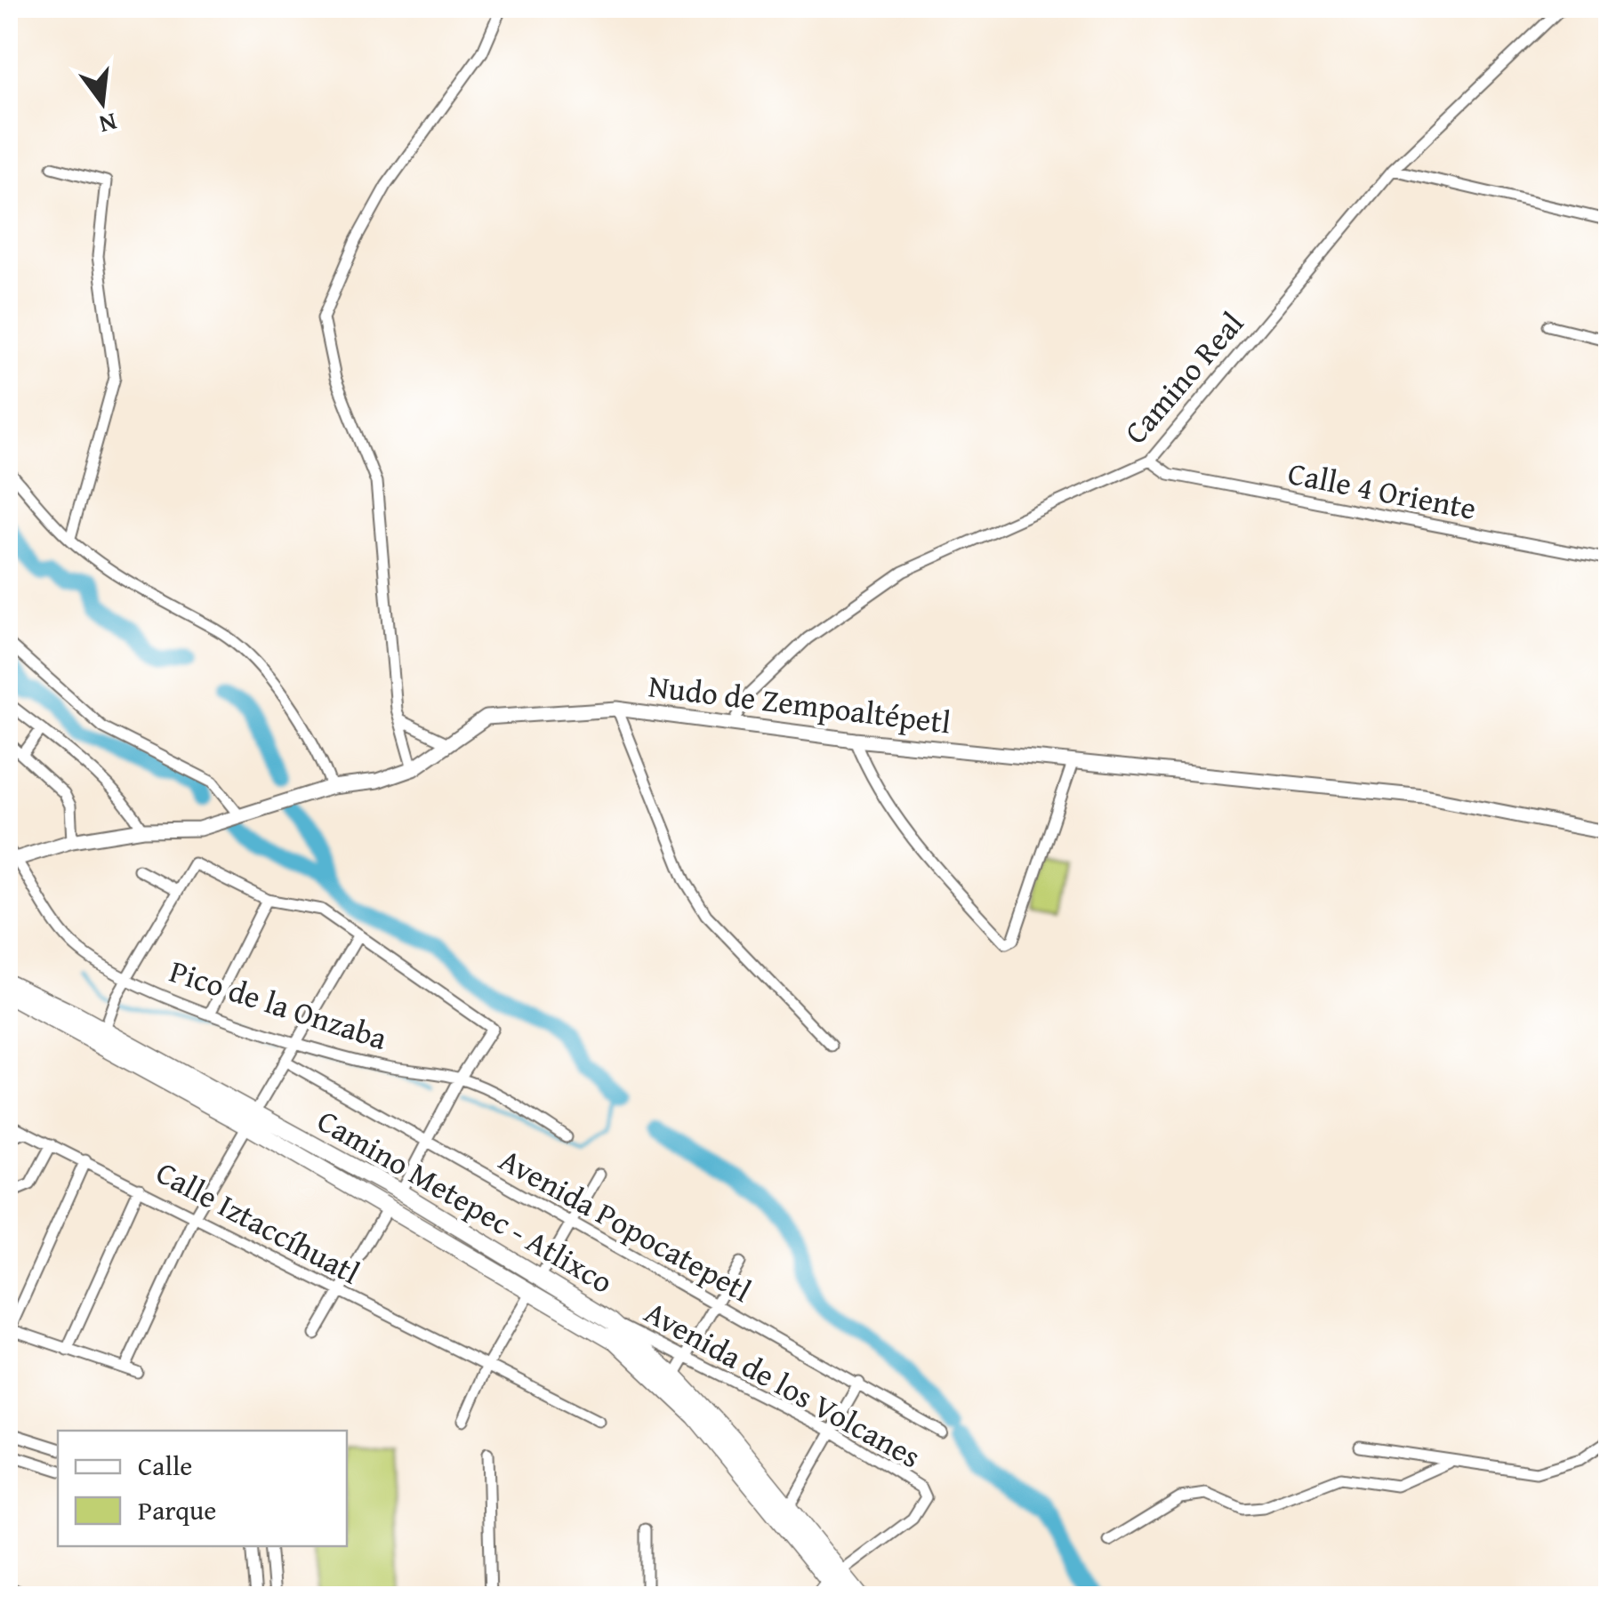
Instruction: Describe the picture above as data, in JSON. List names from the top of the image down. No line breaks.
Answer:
{"streets":{"main road":["Camino Metepec - Atlixco"],"street":["Camino Real","Calle 4 Oriente","Nudo de Zempoaltépetl","Pico de la Onzaba","Calle Iztaccíhuatl","Avenida Popocatepetl","Avenida de los Volcanes"]},"crossings":[["Camino Real","Calle 4 Oriente"],["Camino Real","Nudo de Zempoaltépetl"],["Nudo de Zempoaltépetl","Pico de la Onzaba"],["Camino Metepec - Atlixco","Avenida de los Volcanes"]],"legend":["Calle","Parque"],"north":"bottom"}
